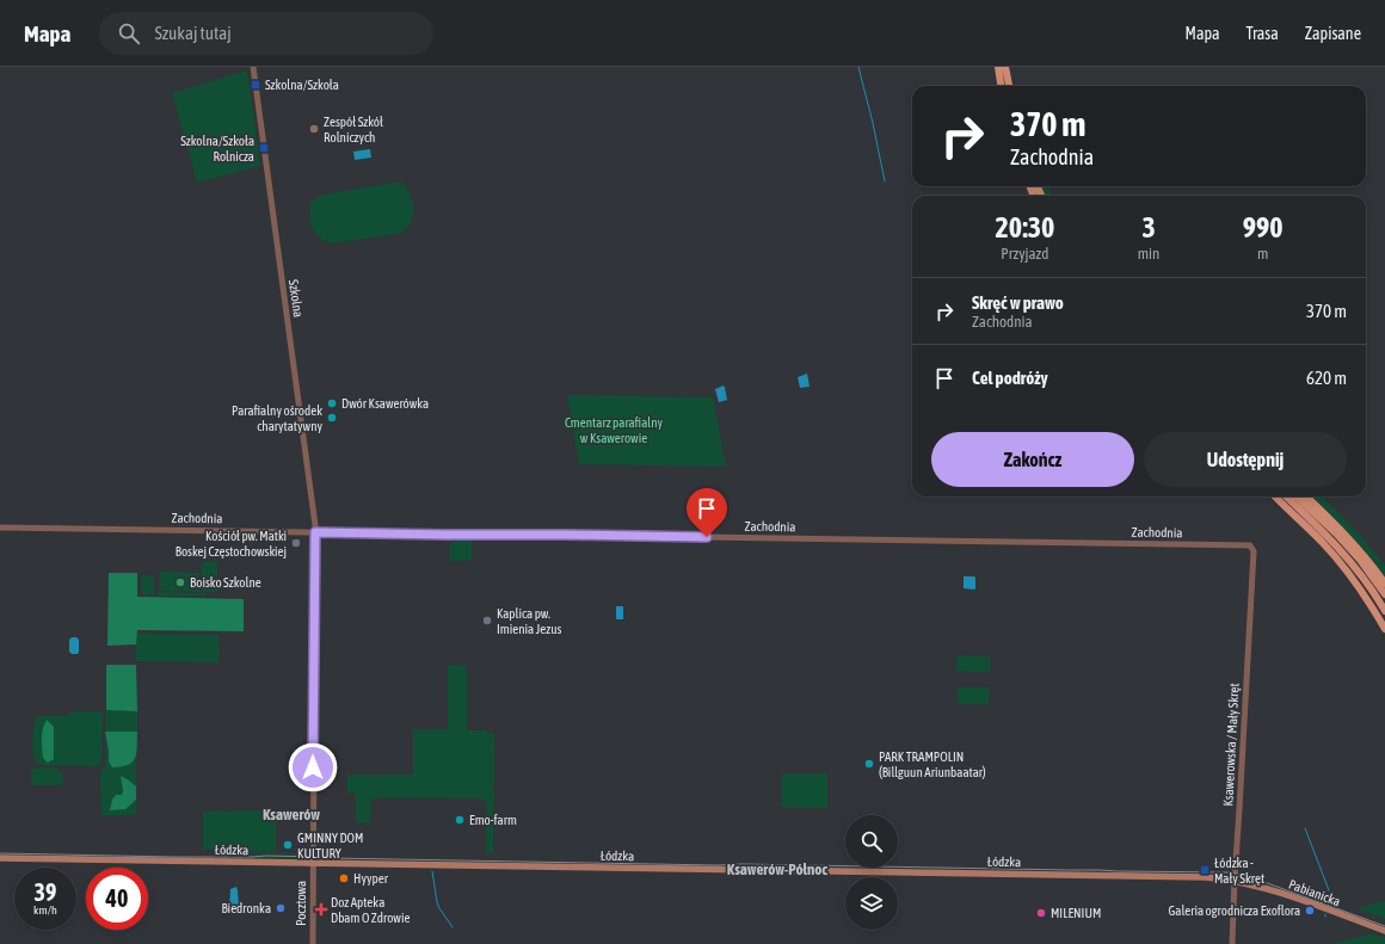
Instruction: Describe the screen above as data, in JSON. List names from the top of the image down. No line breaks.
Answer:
{"streets":{"main road":["Łódzka","Pabianicka"],"street":["Szkolna","Zachodnia","Ksawerowska / Mały Skręt","Pocztowa"]},"crossings":[["Szkolna","Zachodnia"],["Szkolna","Łódzka"],["Szkolna","Pocztowa"],["Zachodnia","Ksawerowska / Mały Skręt"],["Ksawerowska / Mały Skręt","Łódzka"],["Ksawerowska / Mały Skręt","Pabianicka"],["Łódzka","Pabianicka"],["Łódzka","Pocztowa"]],"districts":["Ksawerów","Ksawerów-Północ"],"parks":["Cmentarz parafialny w Ksawerowie"],"places":{"transit":["Szkolna/Szkoła","Szkolna/Szkoła Rolnicza","Łódzka - Mały Skręt"],"other":["Zespół Szkół Rolniczych","Dwór Ksawerówka","Parafialny ośrodek charytatywny","Kościół pw. Matki Boskej Częstochowskiej","Boisko Szkolne","Kaplica pw. Imienia Jezus","PARK TRAMPOLIN (Billguun Ariunbaatar)","Emo-farm","GMINNY DOM KULTURY","Hyyper","Biedronka","Galeria ogrodnicza Exoflora","MILENIUM"],"health":["Doz Apteka Dbam O Zdrowie"]},"page":{"header":"Mapa","search":"Szukaj tutaj","nav":["Mapa","Trasa","Zapisane"],"turn":["370 m","Zachodnia"],"eta":["20:30","Przyjazd","3","min","990","m"],"list":[{"name":"Skręć w prawo","note":"Zachodnia","value":"370 m"},{"name":"Cel podróży","value":"620 m"}],"buttons":["Zakończ","Udostępnij"],"speed":"39 km/h","limit":"40"}}
